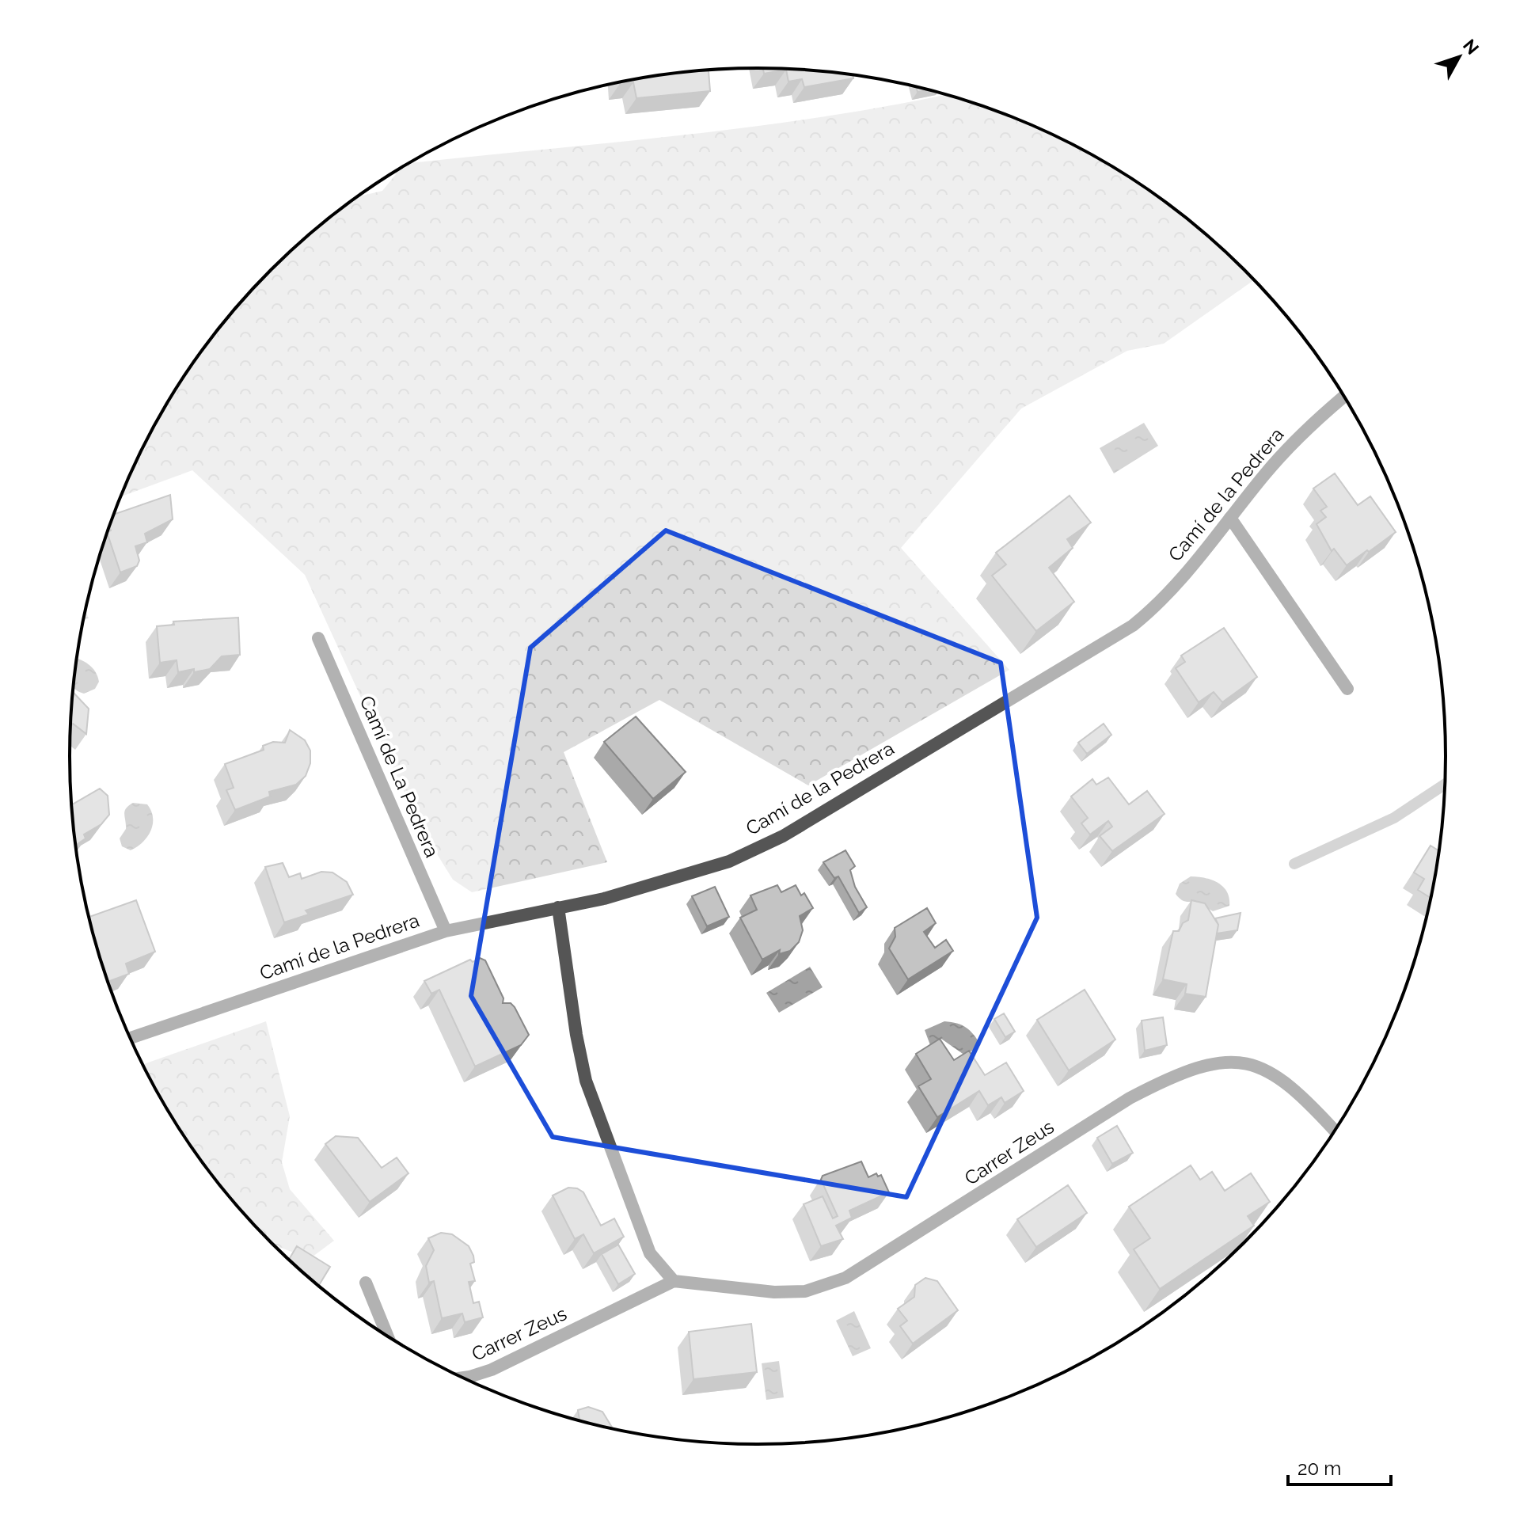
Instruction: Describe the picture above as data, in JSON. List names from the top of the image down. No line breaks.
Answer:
{"streets":{"street":["Camí de la Pedrera","Camí de La Pedrera","Carrer Zeus"]},"crossings":[["Camí de la Pedrera","Camí de La Pedrera"]],"scale_bar":"20 m","north":"top right"}
